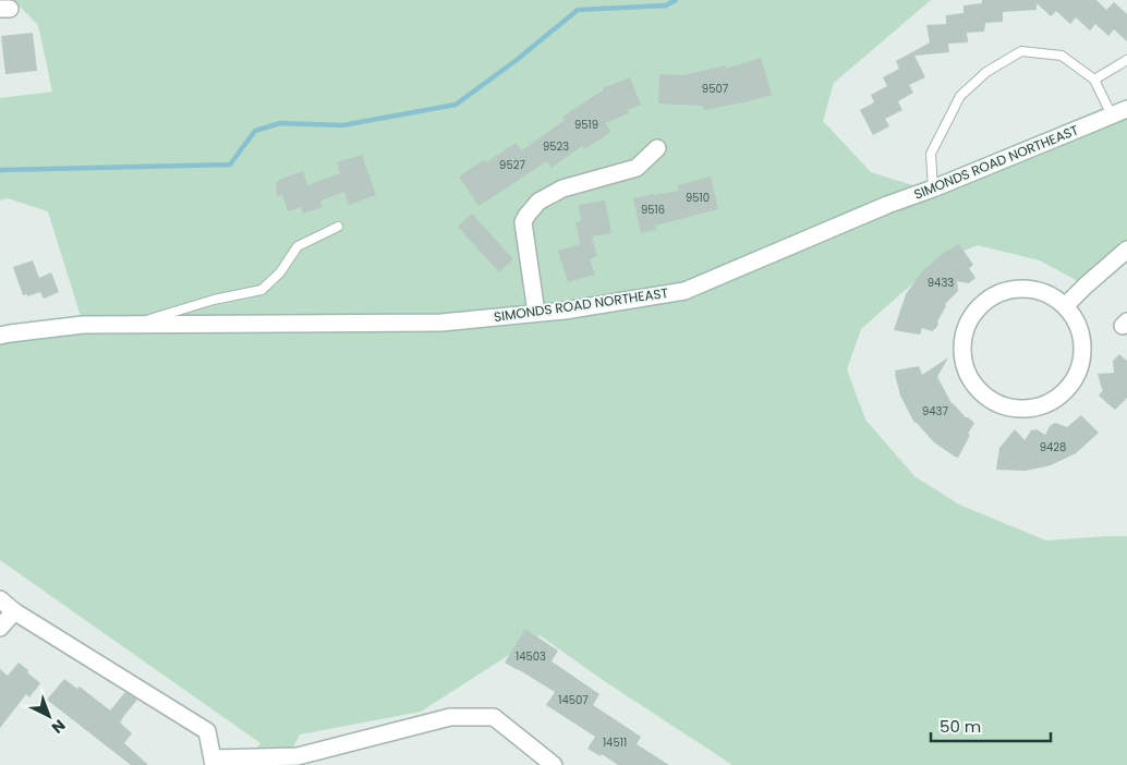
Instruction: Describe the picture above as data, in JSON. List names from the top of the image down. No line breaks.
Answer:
{"streets":{"street":["SIMONDS ROAD NORTHEAST"]},"house_numbers":["9507","9519","9523","9527","9510","9516","9433","9437","9428","14503","14507","14511"],"scale_bar":"50 m","north":"bottom right"}
